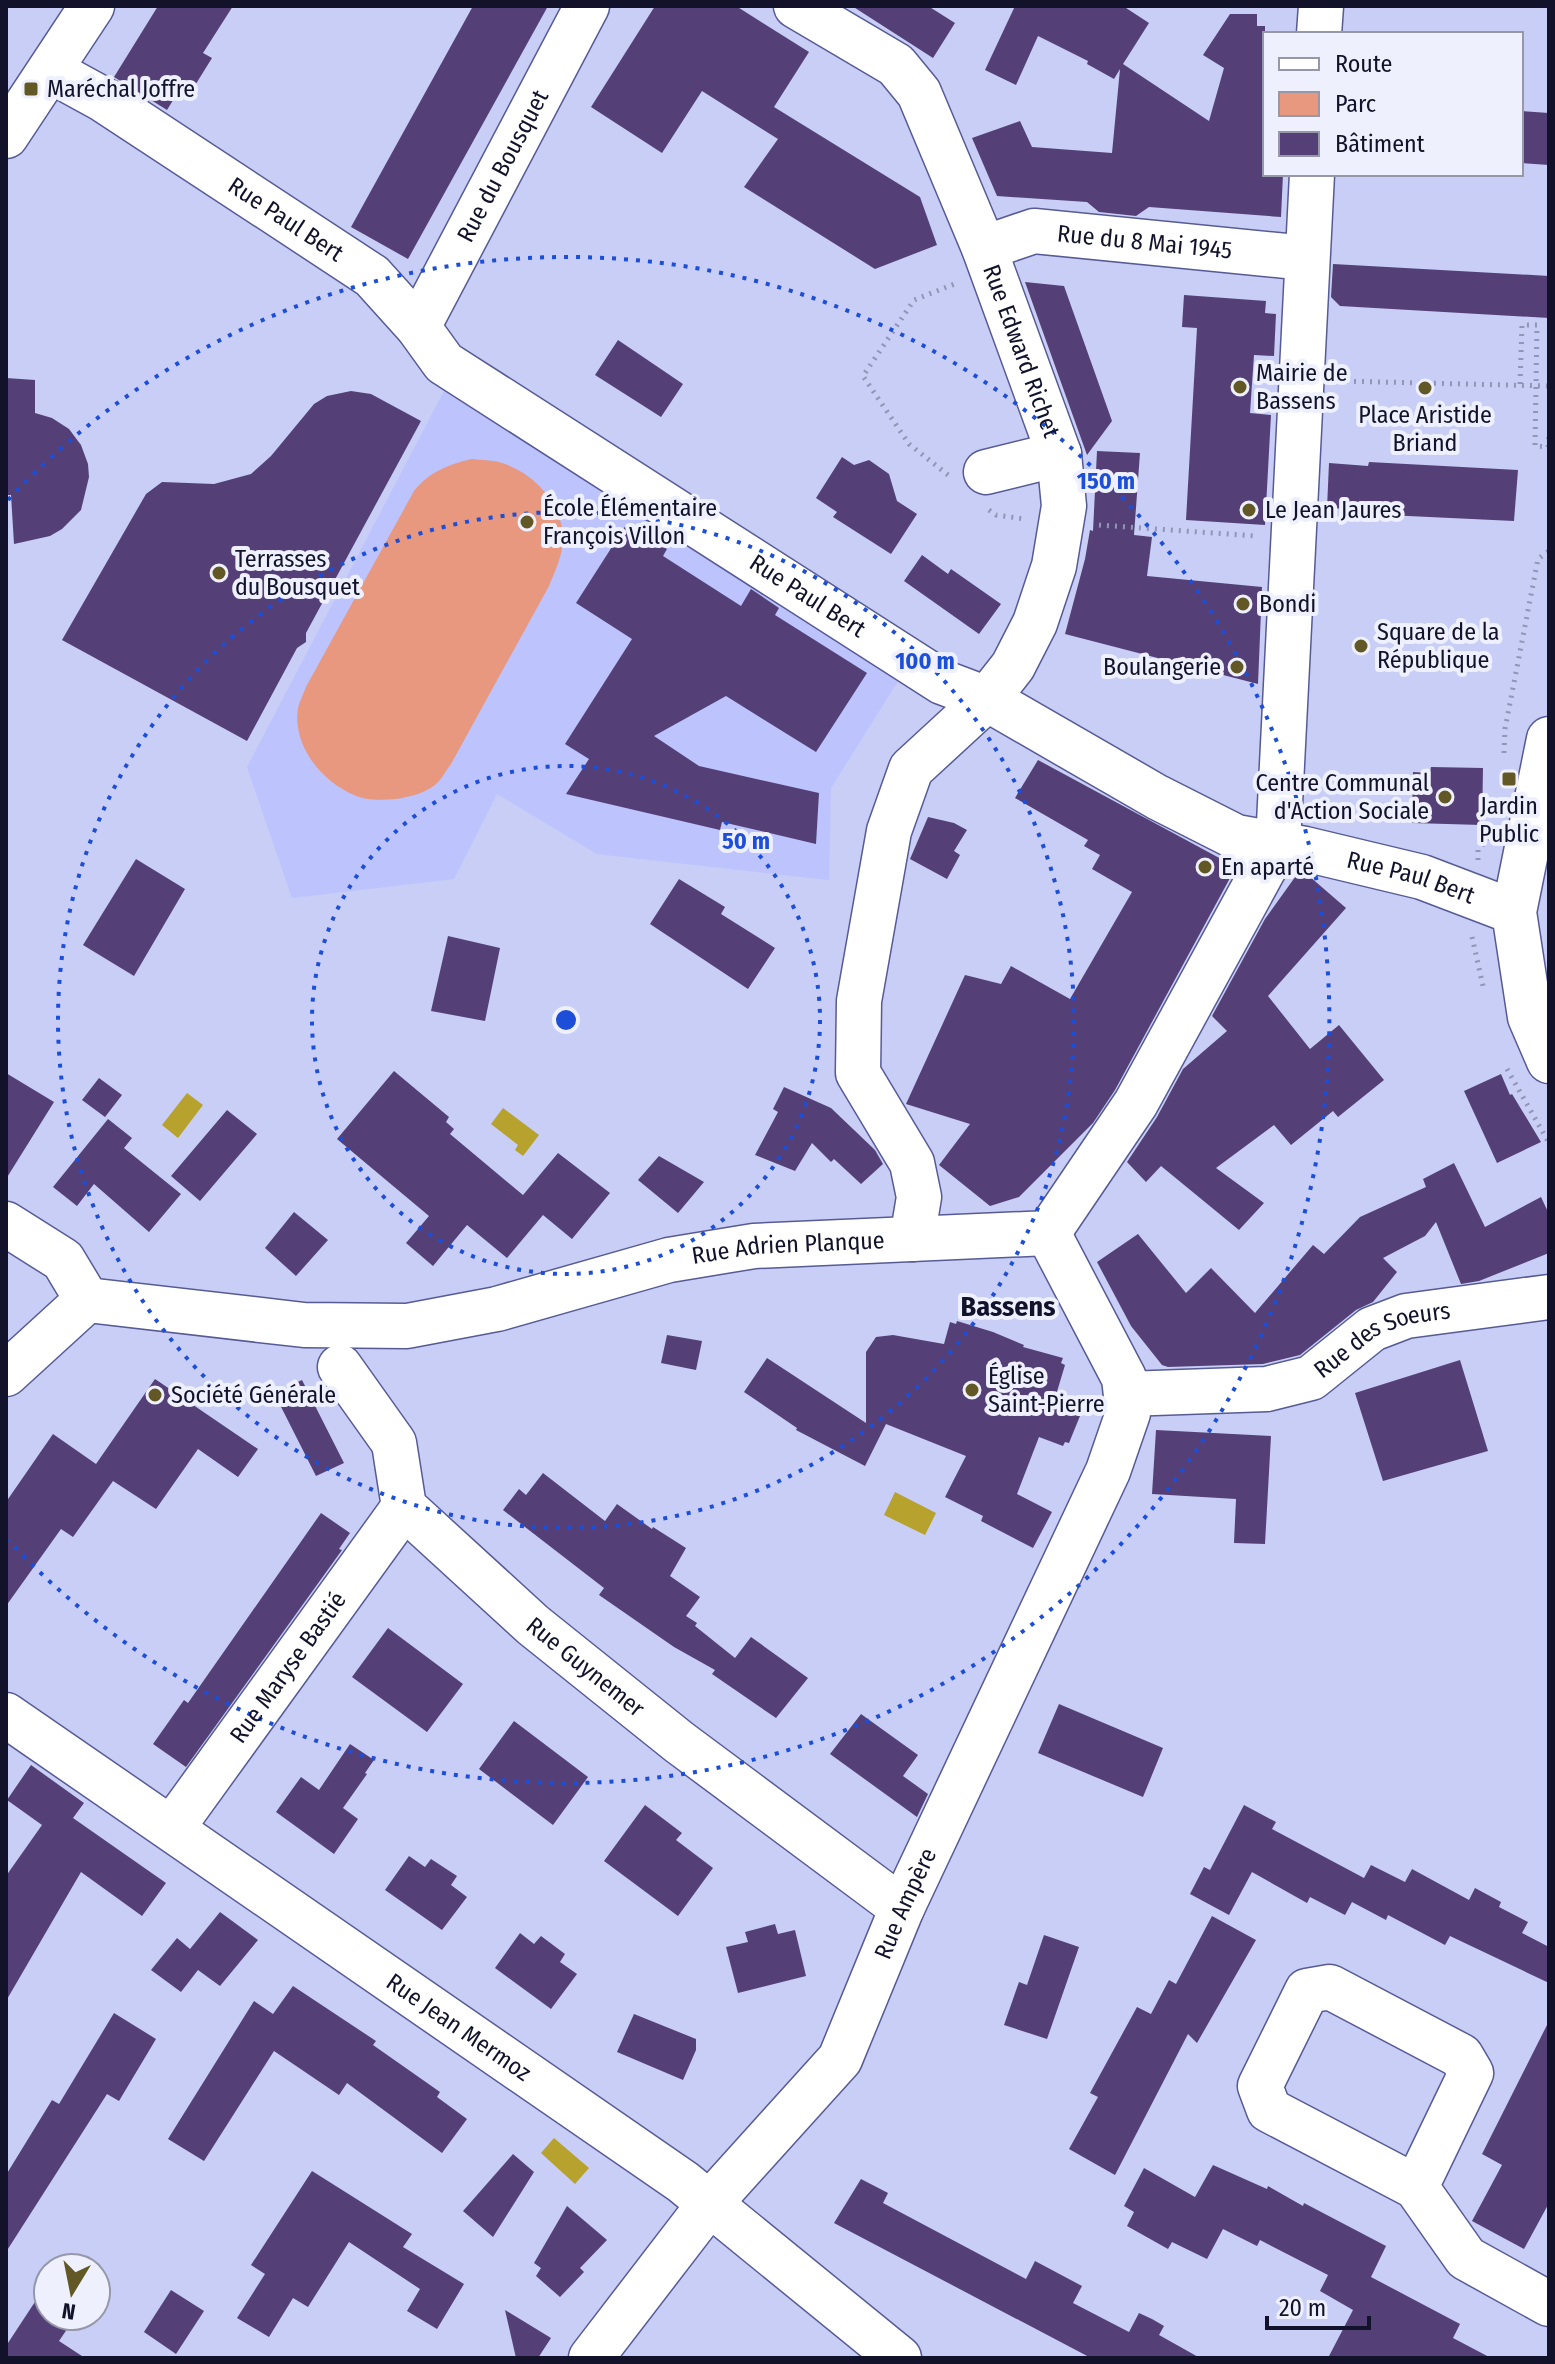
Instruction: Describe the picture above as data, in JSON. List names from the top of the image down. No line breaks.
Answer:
{"streets":{"street":["Rue du Bousquet","Rue Paul Bert","Rue du 8 Mai 1945","Rue Edward Richet","Rue Adrien Planque","Rue des Soeurs","Rue Guynemer","Rue Maryse Bastié","Rue Ampère","Rue Jean Mermoz"]},"crossings":[["Rue du Bousquet","Rue Paul Bert"],["Rue Paul Bert","Rue Edward Richet"],["Rue du 8 Mai 1945","Rue Edward Richet"],["Rue Edward Richet","Rue Adrien Planque"],["Rue des Soeurs","Rue Ampère"],["Rue Guynemer","Rue Maryse Bastié"],["Rue Guynemer","Rue Ampère"],["Rue Maryse Bastié","Rue Jean Mermoz"],["Rue Ampère","Rue Jean Mermoz"]],"districts":["Bassens"],"places":{"transit":["Maréchal Joffre","Jardin Public"],"other":["Mairie de Bassens","Place Aristide Briand","Le Jean Jaures","École Élémentaire François Villon","Terrasses du Bousquet","Bondi","Square de la République","Boulangerie","Centre Communal d'Action Sociale","En aparté","Église Saint-Pierre","Société Générale"]},"legend":["Route","Parc","Bâtiment"],"scale_bar":"20 m","north":"bottom","rings":["150 m","100 m","50 m"]}
